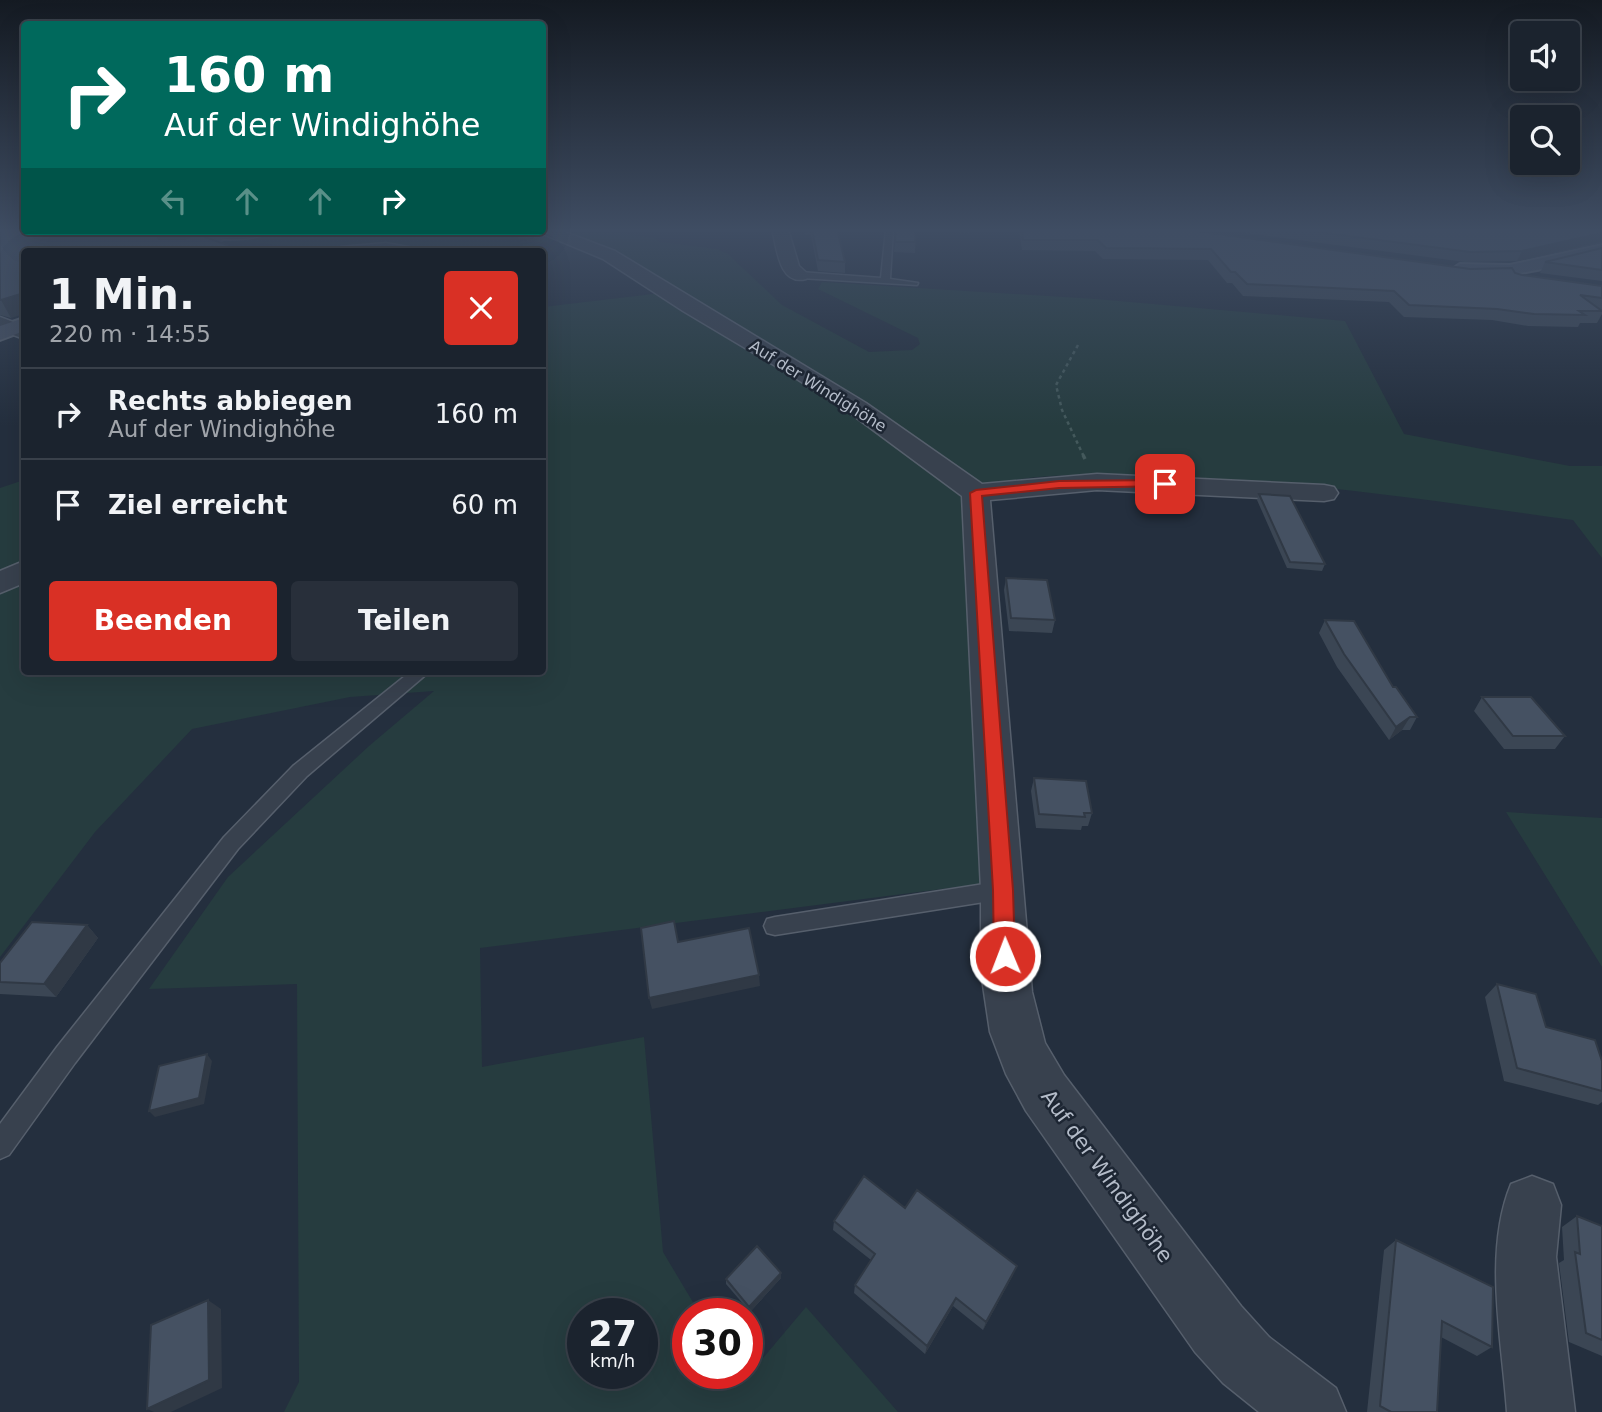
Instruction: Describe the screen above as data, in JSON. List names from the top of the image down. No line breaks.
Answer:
{"streets":{"street":["Auf der Windighöhe"]},"page":{"turn":["160 m","Auf der Windighöhe"],"heading":["1 Min.","220 m · 14:55"],"list":[{"name":"Rechts abbiegen","note":"Auf der Windighöhe","value":"160 m"},{"name":"Ziel erreicht","value":"60 m"}],"buttons":["Beenden","Teilen"],"speed":"27 km/h","limit":"30"}}
